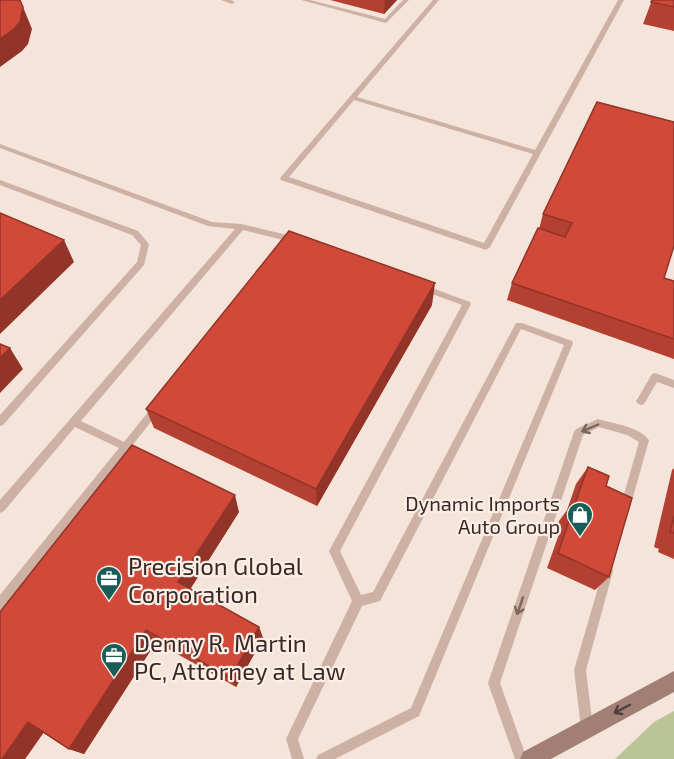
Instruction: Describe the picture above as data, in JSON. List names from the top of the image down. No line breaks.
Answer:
{"places":{"shop":["Dynamic Imports Auto Group"],"office":["Precision Global Corporation","Denny R. Martin PC, Attorney at Law"]}}
